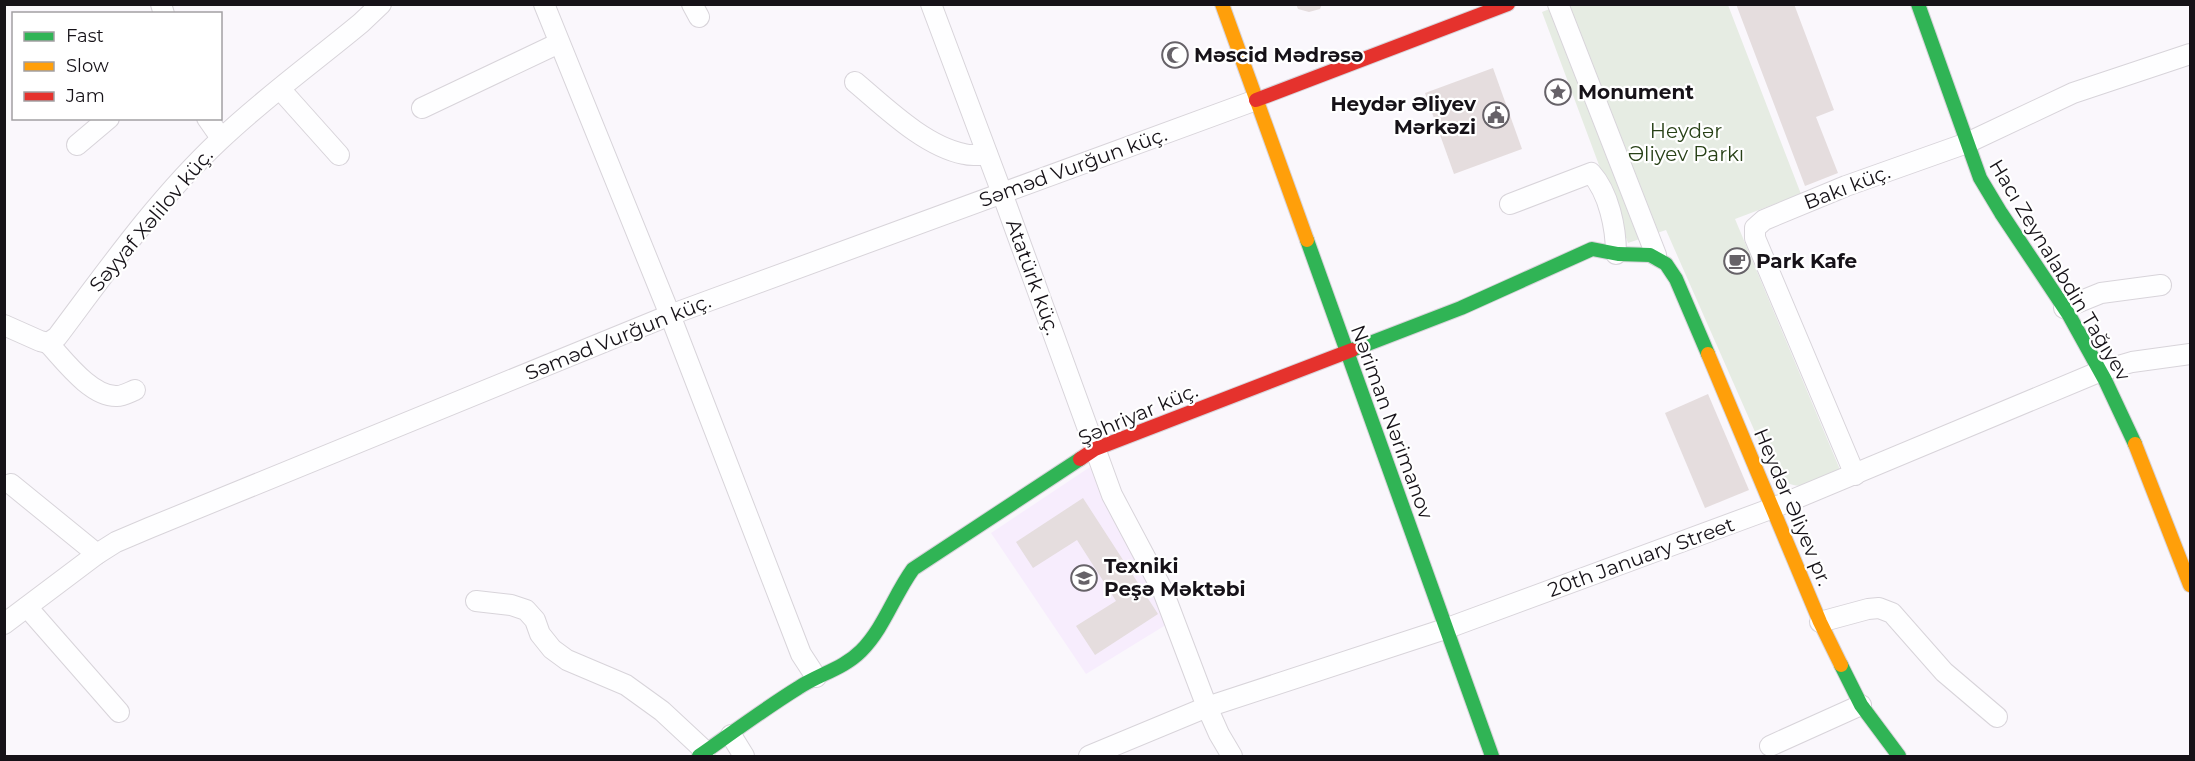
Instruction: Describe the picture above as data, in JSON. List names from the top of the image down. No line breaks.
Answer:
{"streets":{"street":["Səməd Vurğun küç.","Bakı küç.","Səyyaf Xəlilov küç.","Hacı Zeynalabdin Tağıyev","Atatürk küç.","Şəhriyar küç.","Nəriman Nərimanov","Heydər Əliyev pr.","20th January Street"]},"crossings":[["Səməd Vurğun küç.","Atatürk küç."],["Səməd Vurğun küç.","Nəriman Nərimanov"],["Bakı küç.","Hacı Zeynalabdin Tağıyev"],["Bakı küç.","20th January Street"],["Hacı Zeynalabdin Tağıyev","20th January Street"],["Atatürk küç.","Şəhriyar küç."],["Atatürk küç.","20th January Street"],["Şəhriyar küç.","Nəriman Nərimanov"],["Şəhriyar küç.","Heydər Əliyev pr."],["Nəriman Nərimanov","20th January Street"],["Heydər Əliyev pr.","20th January Street"]],"parks":["Heydər Əliyev Parkı"],"places":{"mosque":["Məscid Mədrəsə"],"place":["Monument"],"public building":["Heydər Əliyev Mərkəzi"],"cafe":["Park Kafe"],"school or university":["Texniki Peşə Məktəbi"]},"legend":["Fast","Slow","Jam"]}
